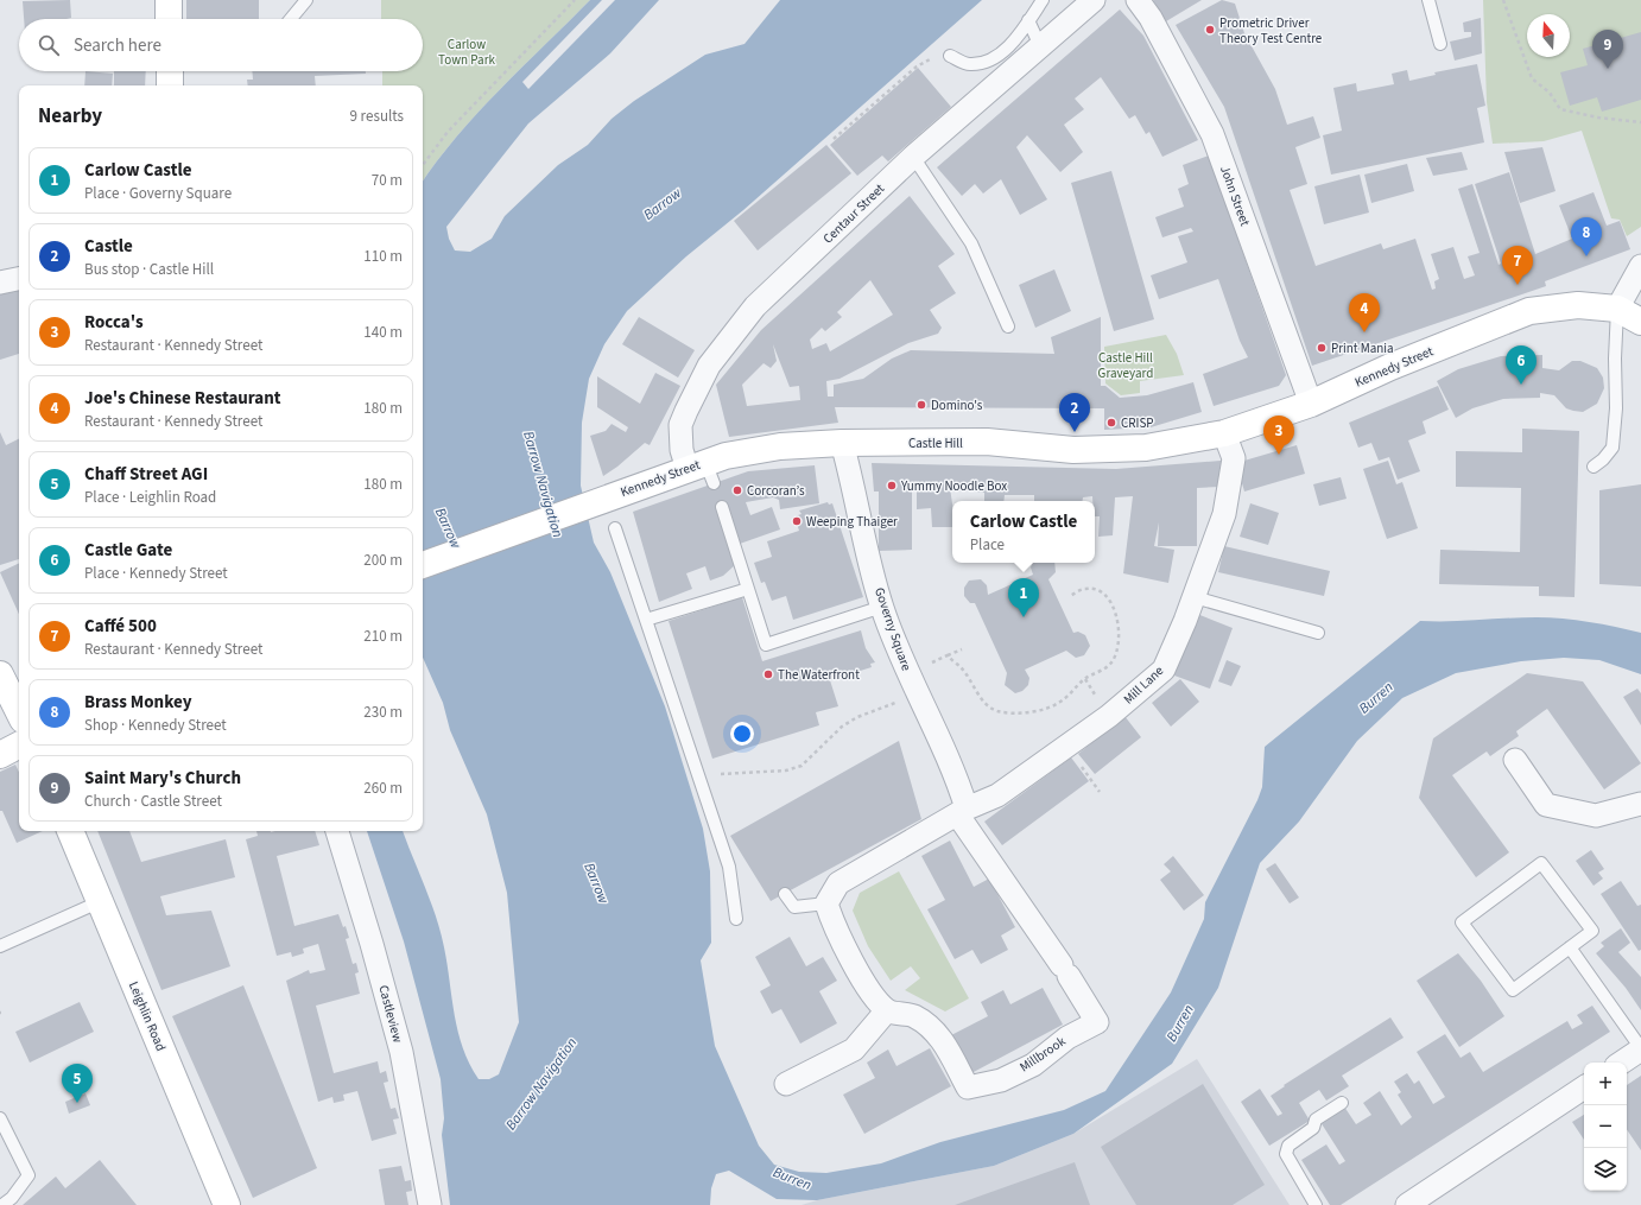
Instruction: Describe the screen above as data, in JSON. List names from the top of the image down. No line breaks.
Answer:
{"streets":{"main road":["Kennedy Street","Castle Hill","Leighlin Road"],"street":["John Street","Centaur Street","Governy Square","Mill Lane","Castleview","Millbrook"]},"crossings":[["John Street","Kennedy Street"],["Centaur Street","Kennedy Street"],["Centaur Street","Castle Hill"],["Kennedy Street","Castle Hill"],["Kennedy Street","Mill Lane"],["Castle Hill","Governy Square"],["Governy Square","Mill Lane"],["Governy Square","Millbrook"]],"water":["Barrow","Barrow Navigation","Burren"],"parks":["Carlow Town Park","Castle Hill Graveyard"],"places":["Prometric Driver Theory Test Centre","Print Mania","Domino's","CRISP","Yummy Noodle Box","Corcoran’s","Weeping Thaiger","The Waterfront"],"north":"top","page":{"search":"Search here","pins":["9","8","7","4","6","2","3","1","5"],"heading":["Nearby","9 results"],"list":[{"mark":"1","name":"Carlow Castle","note":"Place · Governy Square","value":"70 m"},{"mark":"2","name":"Castle","note":"Bus stop · Castle Hill","value":"110 m"},{"mark":"3","name":"Rocca's","note":"Restaurant · Kennedy Street","value":"140 m"},{"mark":"4","name":"Joe's Chinese Restaurant","note":"Restaurant · Kennedy Street","value":"180 m"},{"mark":"5","name":"Chaff Street AGI","note":"Place · Leighlin Road","value":"180 m"},{"mark":"6","name":"Castle Gate","note":"Place · Kennedy Street","value":"200 m"},{"mark":"7","name":"Caffé 500","note":"Restaurant · Kennedy Street","value":"210 m"},{"mark":"8","name":"Brass Monkey","note":"Shop · Kennedy Street","value":"230 m"},{"mark":"9","name":"Saint Mary's Church","note":"Church · Castle Street","value":"260 m"}],"popup":["Carlow Castle","Place"],"map_buttons":["+","−"]}}
